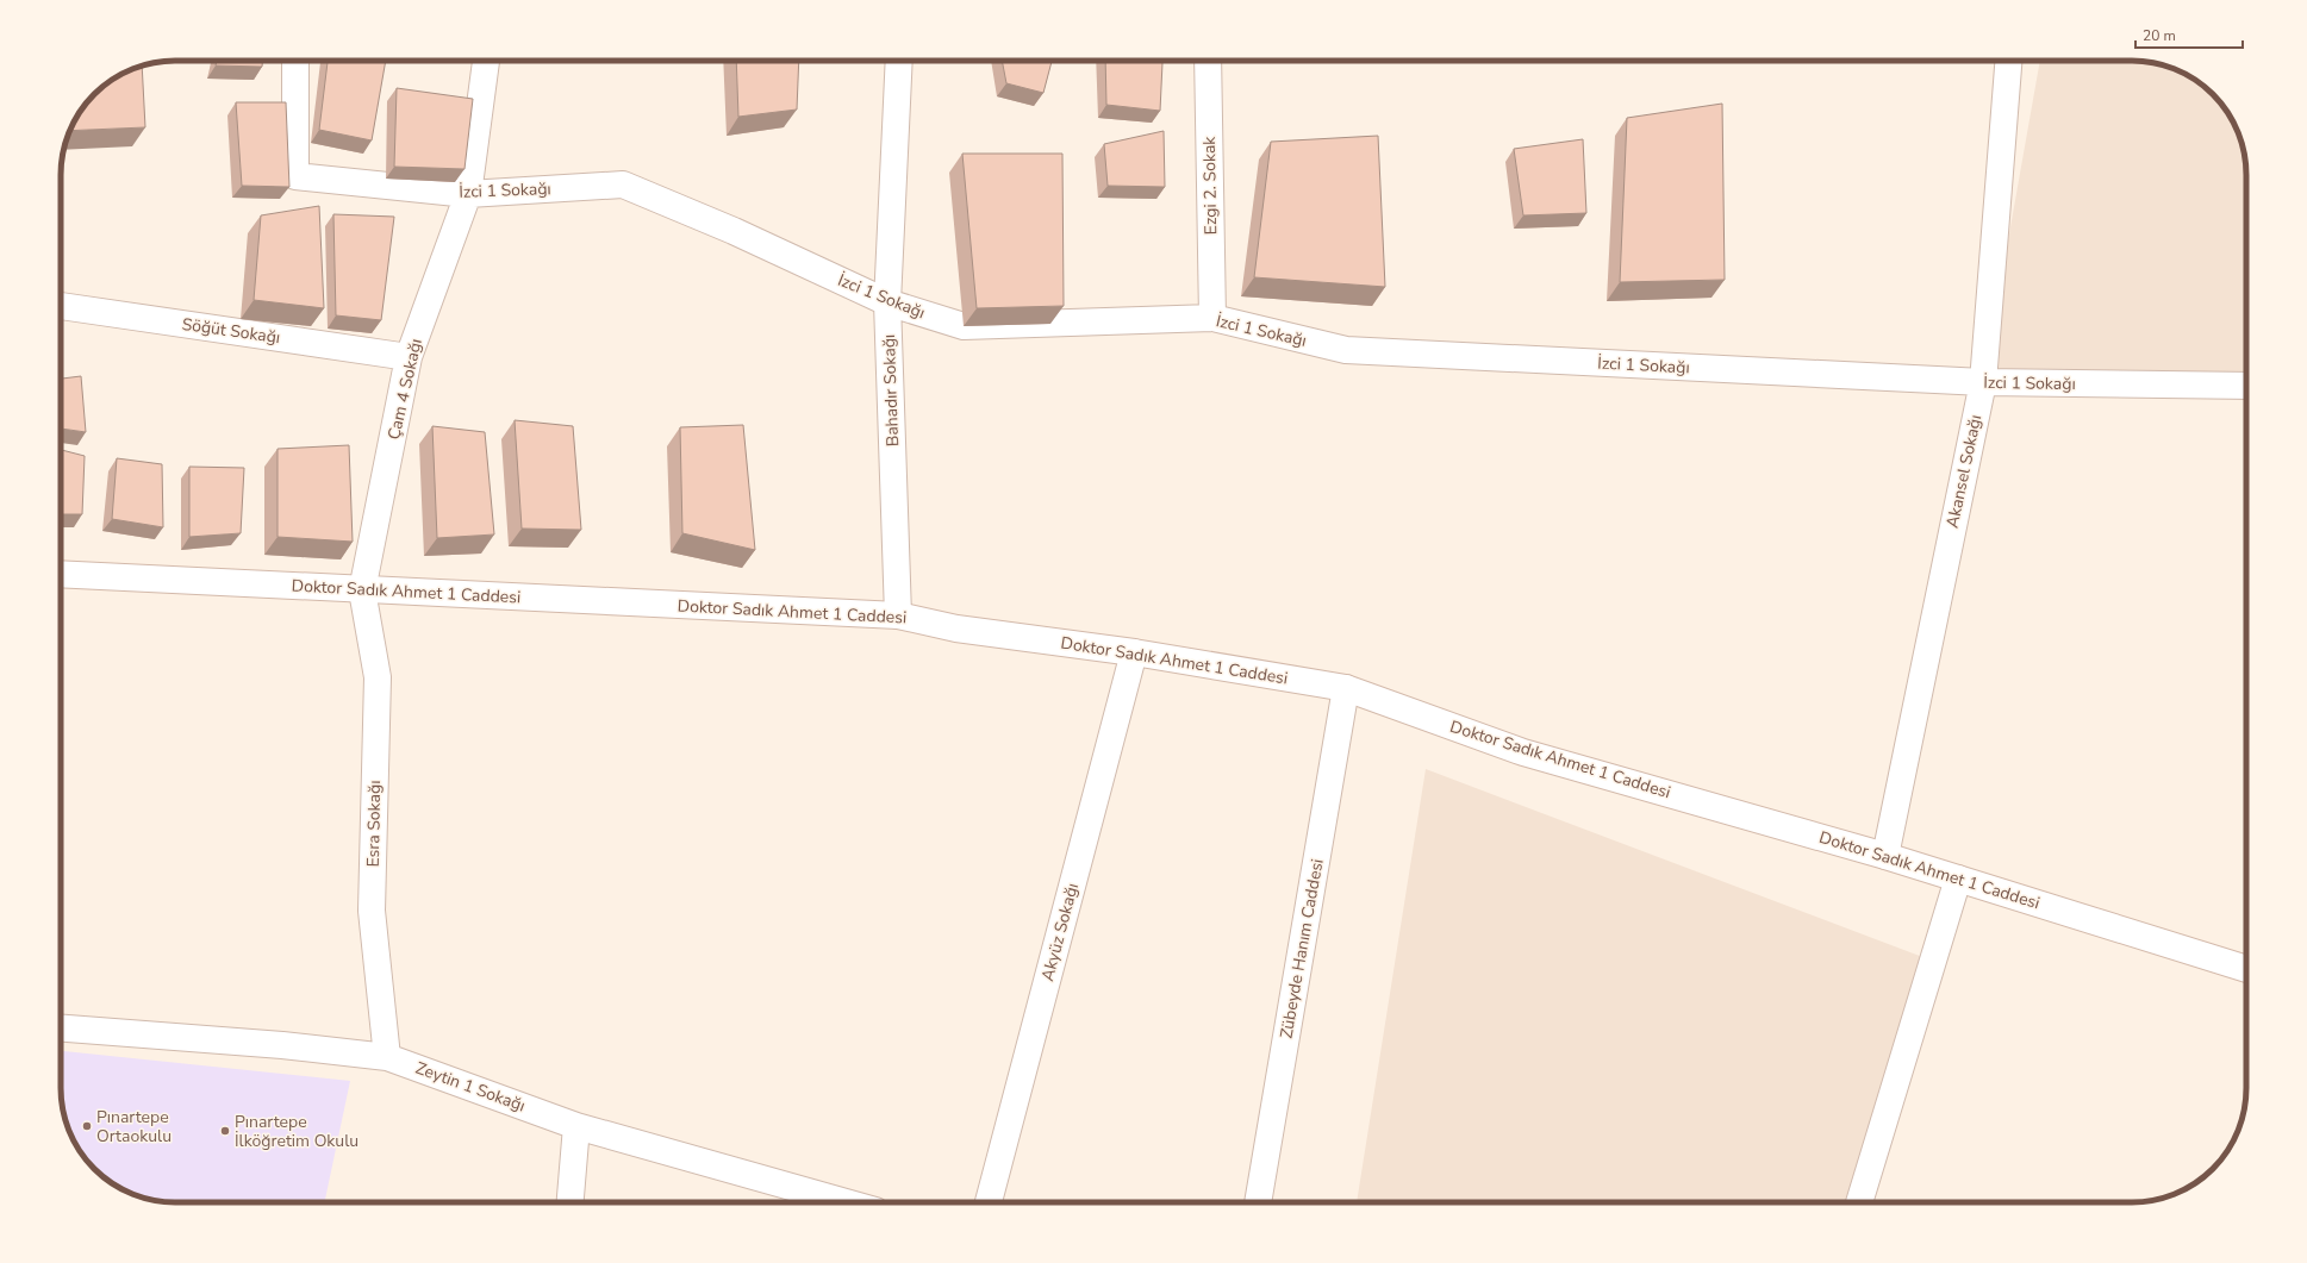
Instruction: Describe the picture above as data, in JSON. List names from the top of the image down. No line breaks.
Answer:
{"streets":{"street":["Ezgi 2. Sokak","İzci 1 Sokağı","Söğüt Sokağı","Çam 4 Sokağı","Bahadır Sokağı","Akansel Sokağı","Doktor Sadık Ahmet 1 Caddesi","Esra Sokağı","Akyüz Sokağı","Zübeyde Hanım Caddesi","Zeytin 1 Sokağı"]},"crossings":[["Ezgi 2. Sokak","İzci 1 Sokağı"],["İzci 1 Sokağı","Çam 4 Sokağı"],["İzci 1 Sokağı","Bahadır Sokağı"],["İzci 1 Sokağı","Akansel Sokağı"],["Söğüt Sokağı","Çam 4 Sokağı"],["Çam 4 Sokağı","Doktor Sadık Ahmet 1 Caddesi"],["Çam 4 Sokağı","Esra Sokağı"],["Bahadır Sokağı","Doktor Sadık Ahmet 1 Caddesi"],["Akansel Sokağı","Doktor Sadık Ahmet 1 Caddesi"],["Doktor Sadık Ahmet 1 Caddesi","Esra Sokağı"],["Doktor Sadık Ahmet 1 Caddesi","Akyüz Sokağı"],["Doktor Sadık Ahmet 1 Caddesi","Zübeyde Hanım Caddesi"],["Esra Sokağı","Zeytin 1 Sokağı"]],"places":["Pınartepe Ortaokulu","Pınartepe İlköğretim Okulu"],"scale_bar":"20 m"}
